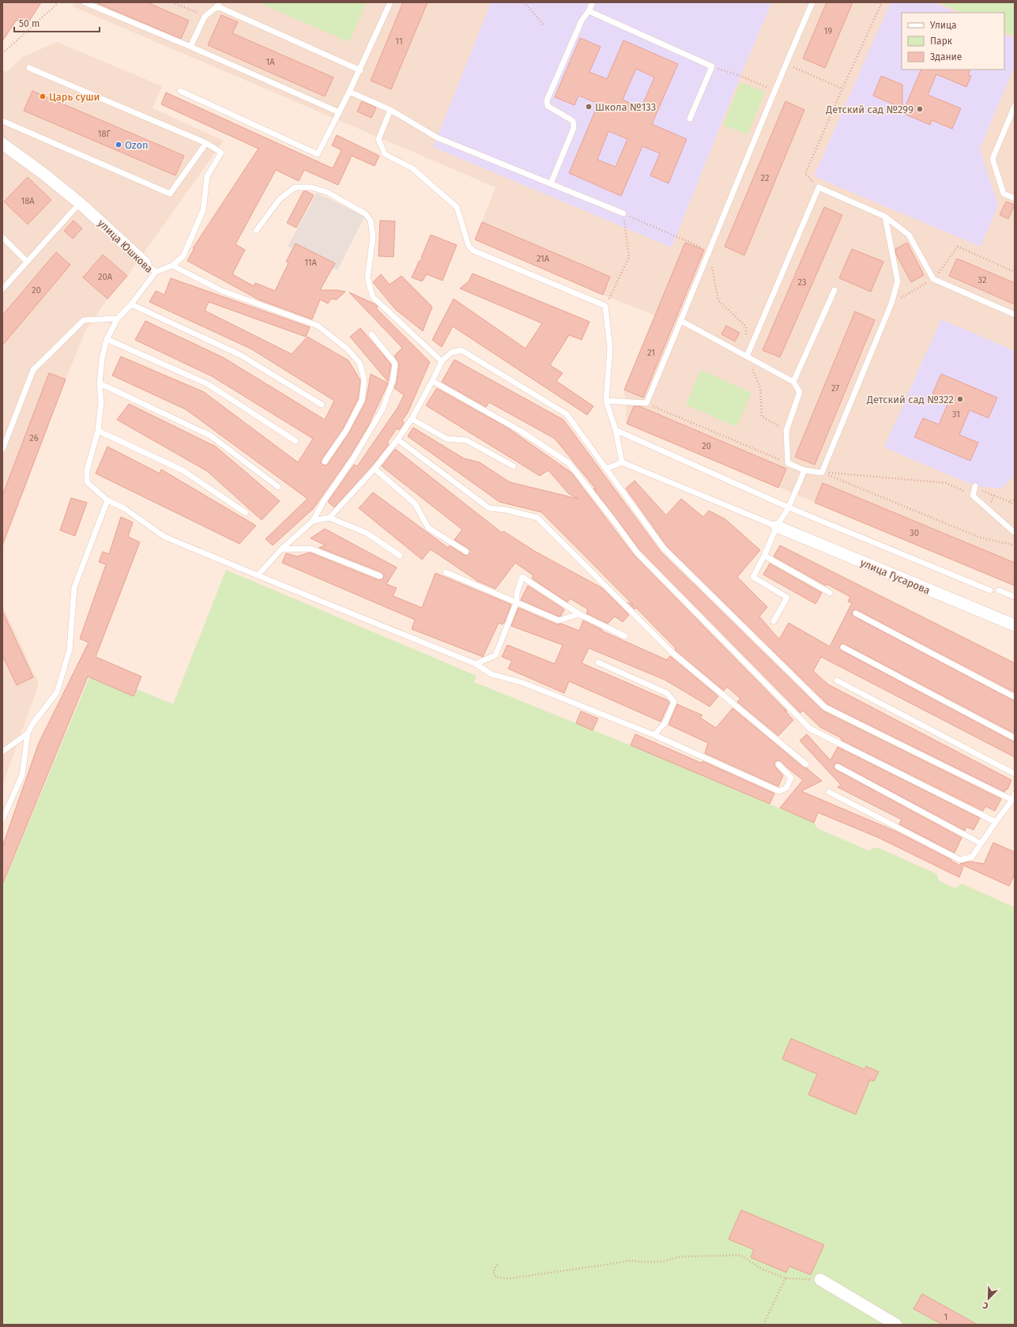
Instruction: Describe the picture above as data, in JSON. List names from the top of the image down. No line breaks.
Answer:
{"streets":{"street":["улица Юшкова","улица Гусарова"]},"places":["Царь суши","Школа №133","Детский сад №299","Ozon","Детский сад №322"],"house_numbers":["19","11","1А","18Г","22","18А","21А","11А","20А","32","23","20","21","27","31","26","20","30","1"],"legend":["Улица","Парк","Здание"],"scale_bar":"50 m","north":"bottom left"}
